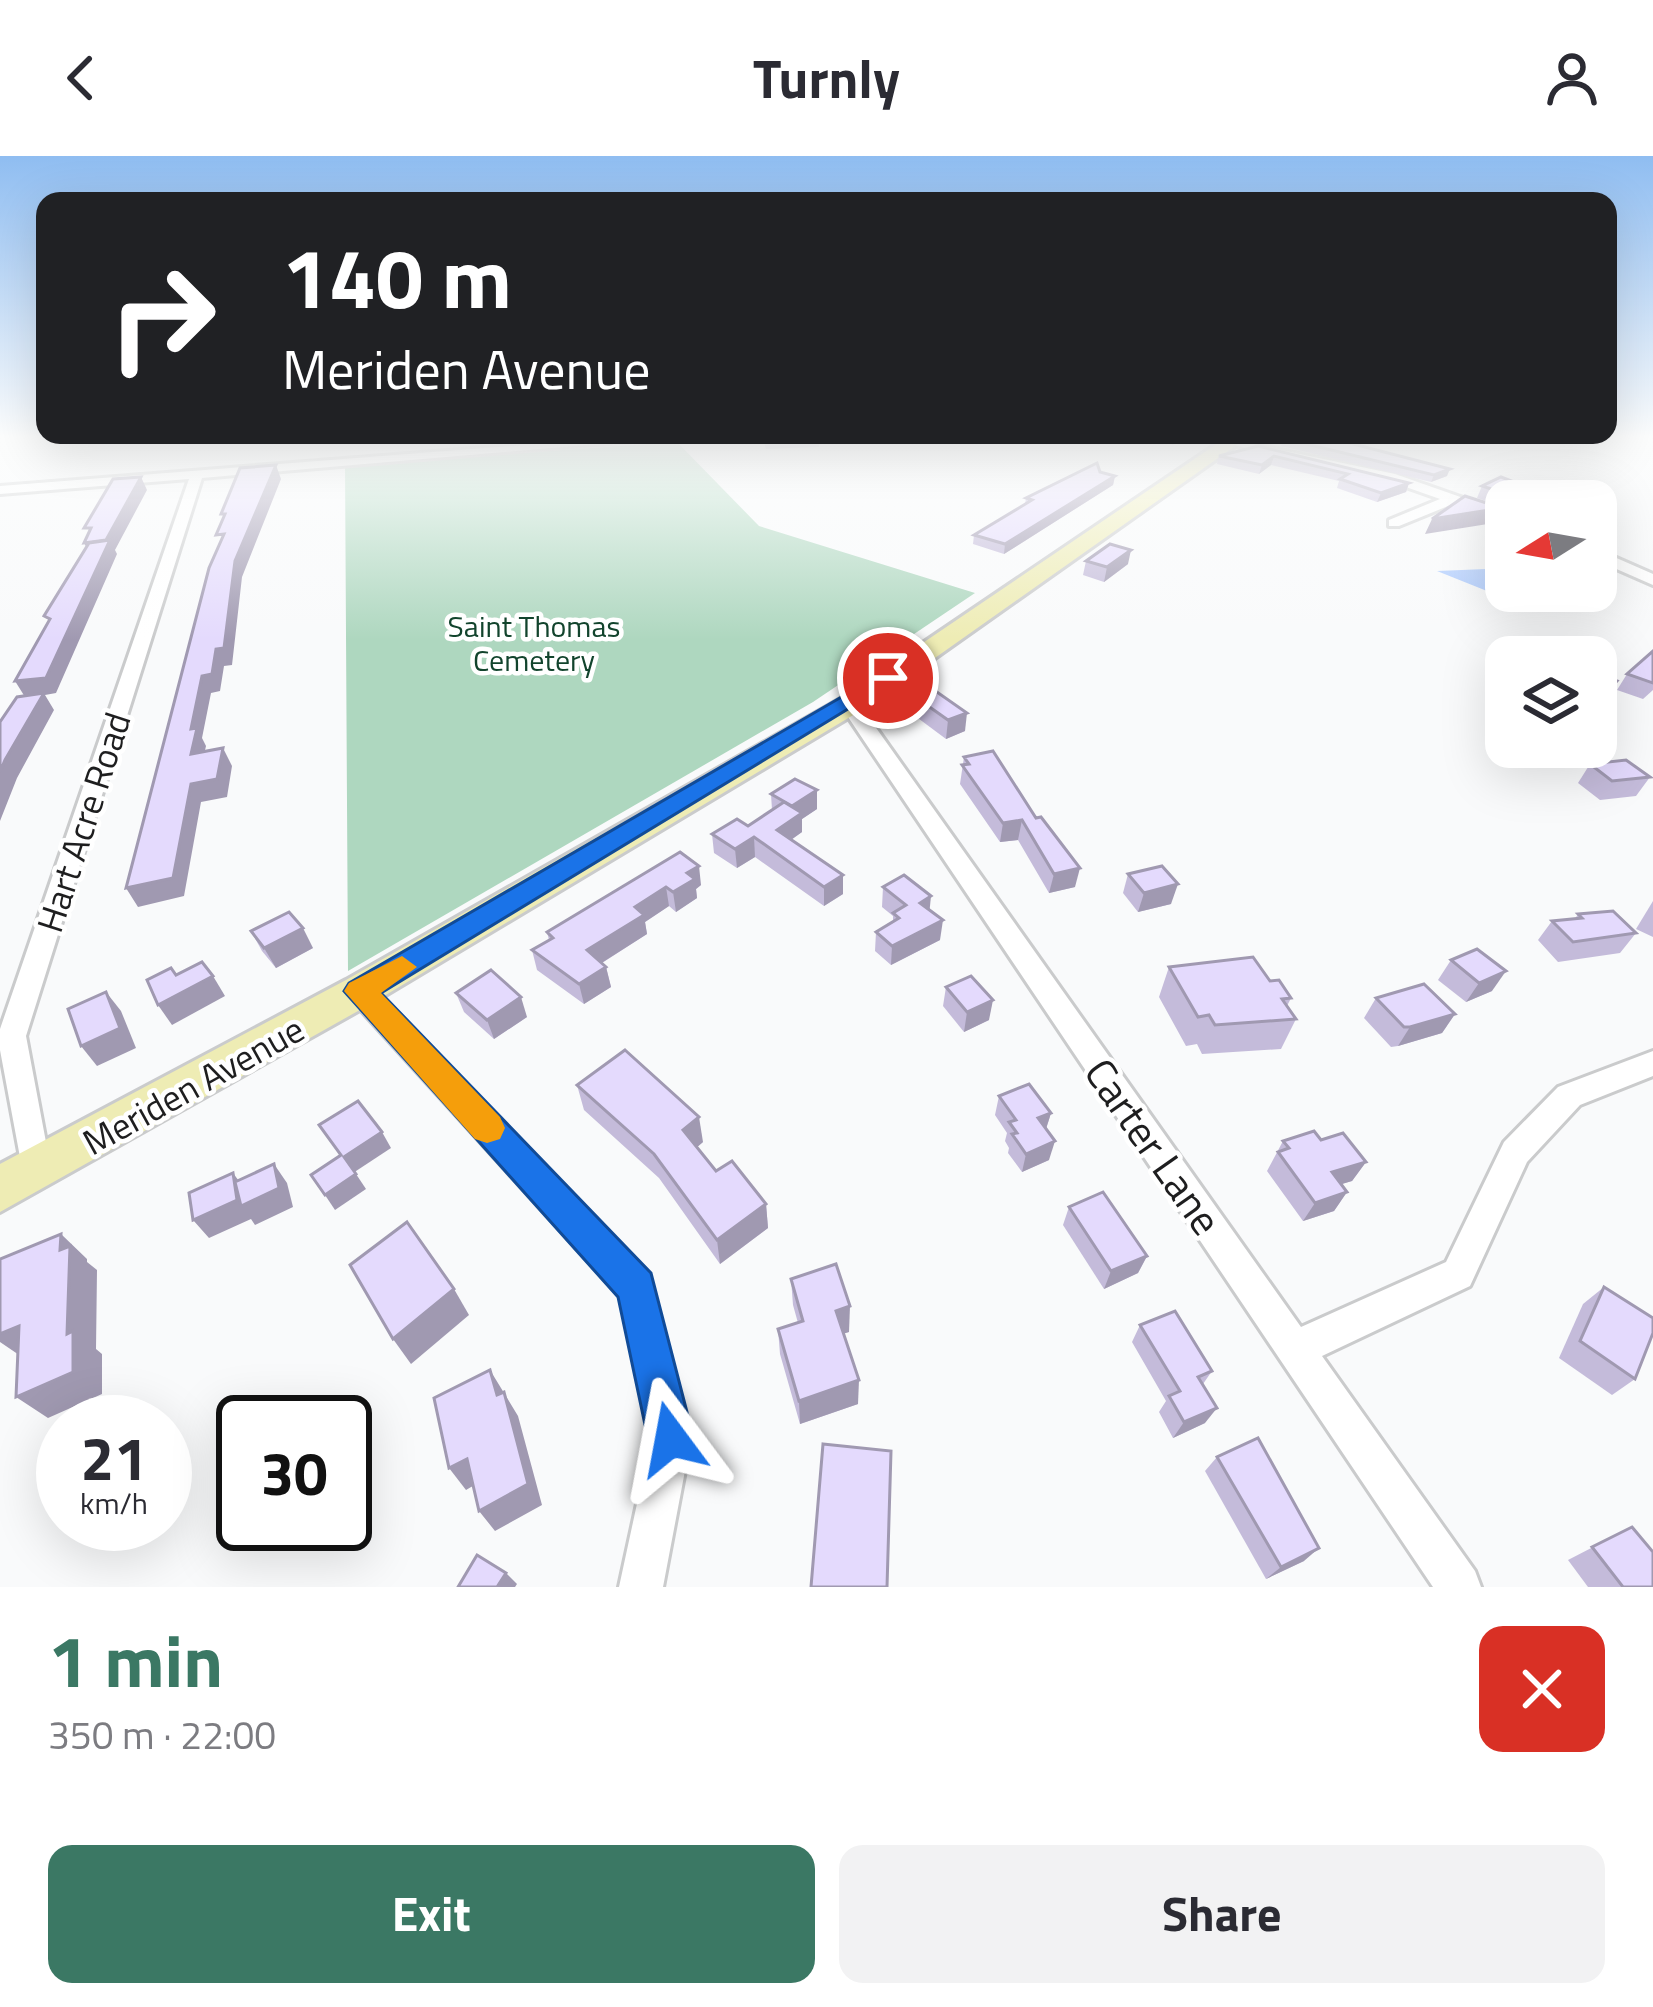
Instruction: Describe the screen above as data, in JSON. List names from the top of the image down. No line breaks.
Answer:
{"streets":{"main road":["Meriden Avenue"],"street":["Hart Acre Road","Carter Lane"]},"crossings":[["Hart Acre Road","Meriden Avenue"],["Meriden Avenue","Carter Lane"]],"parks":["Saint Thomas Cemetery"],"north":"left","page":{"header":"Turnly","turn":["140 m","Meriden Avenue"],"speed":"21 km/h","limit":"30","heading":["1 min","350 m · 22:00"],"buttons":["Exit","Share"]}}
